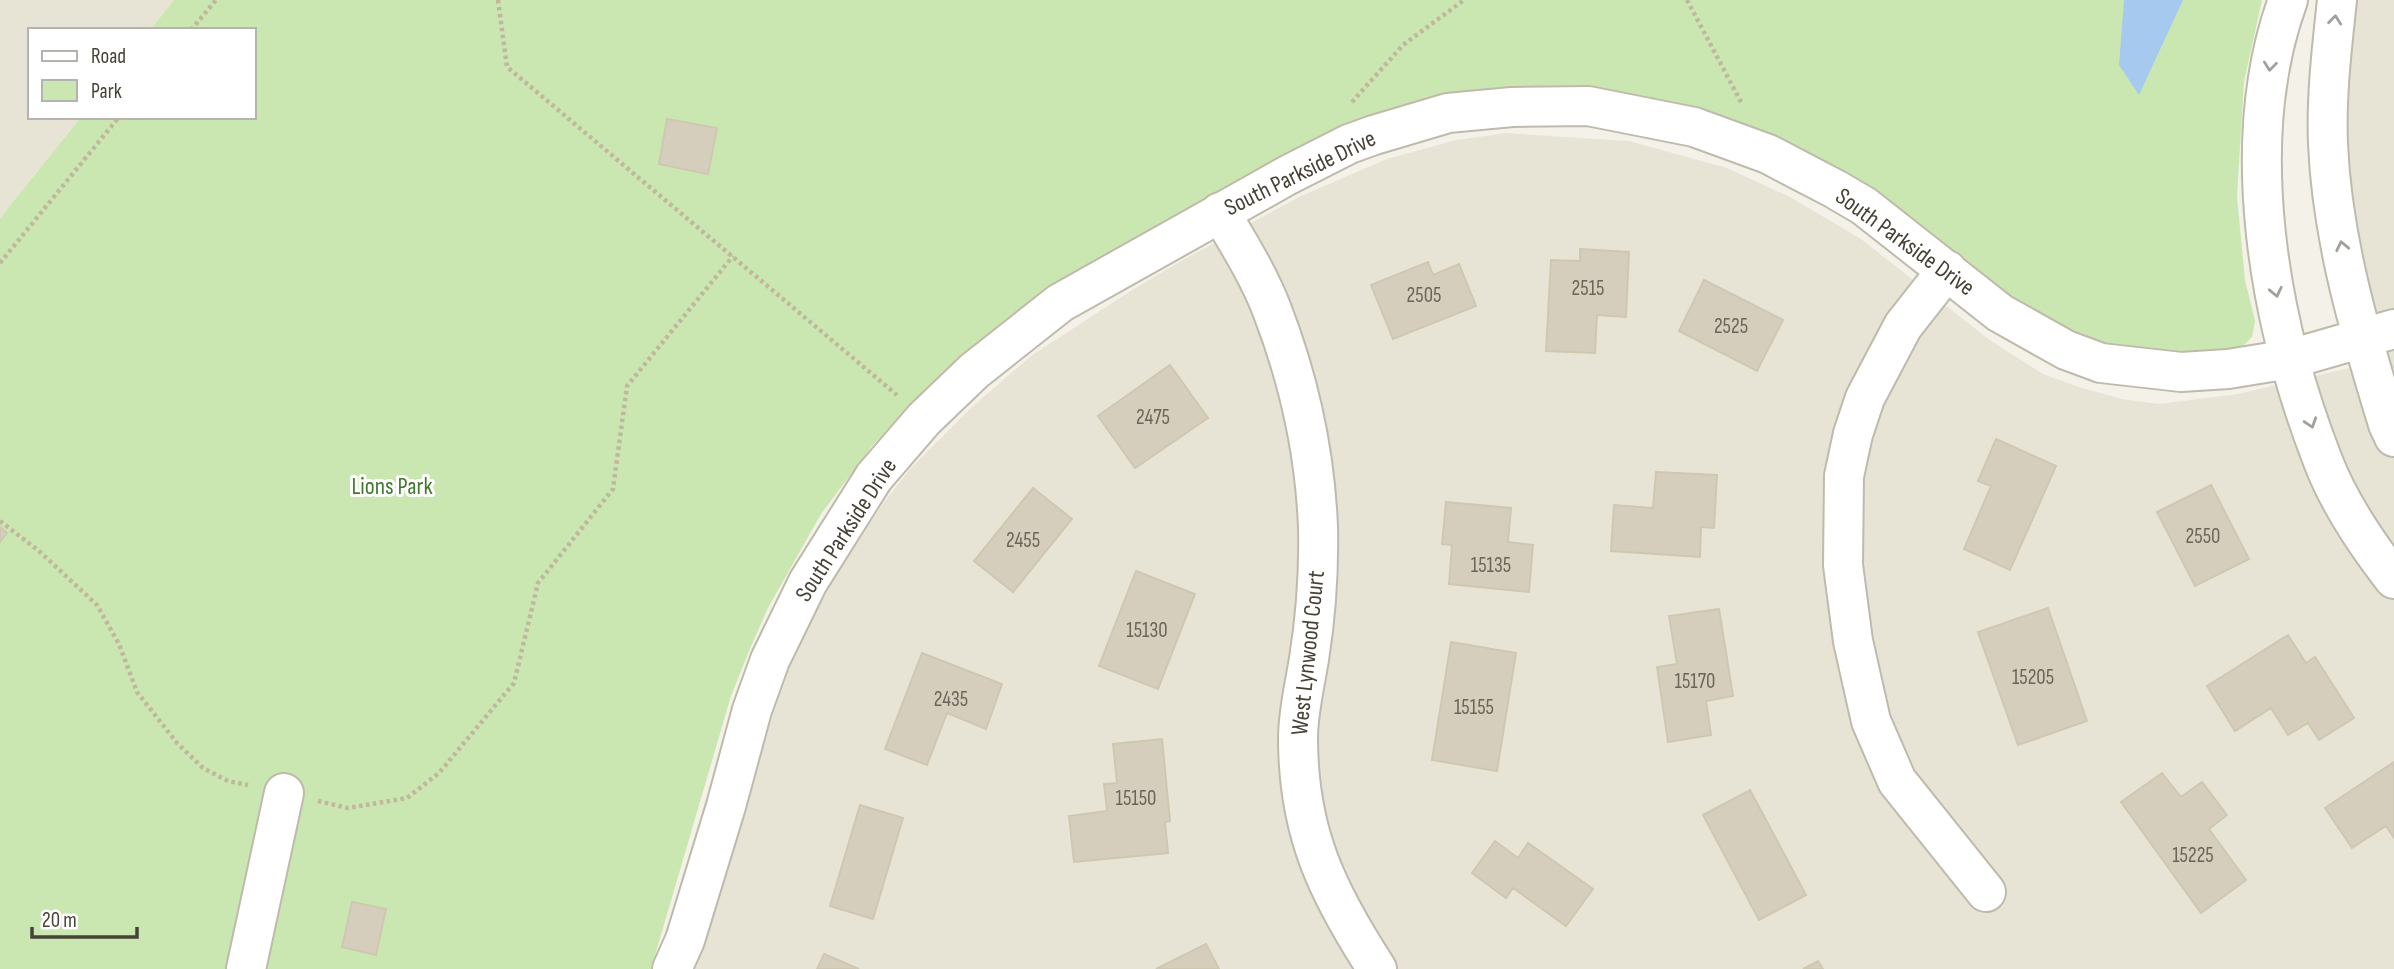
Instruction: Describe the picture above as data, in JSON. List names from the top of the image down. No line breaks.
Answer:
{"streets":{"street":["South Parkside Drive","West Lynwood Court"]},"crossings":[["South Parkside Drive","West Lynwood Court"]],"parks":["Lions Park"],"house_numbers":["2515","2505","2525","2475","2550","2455","15135","15130","15205","15170","2435","15155","15150","15225"],"legend":["Road","Park"],"scale_bar":"20 m"}
